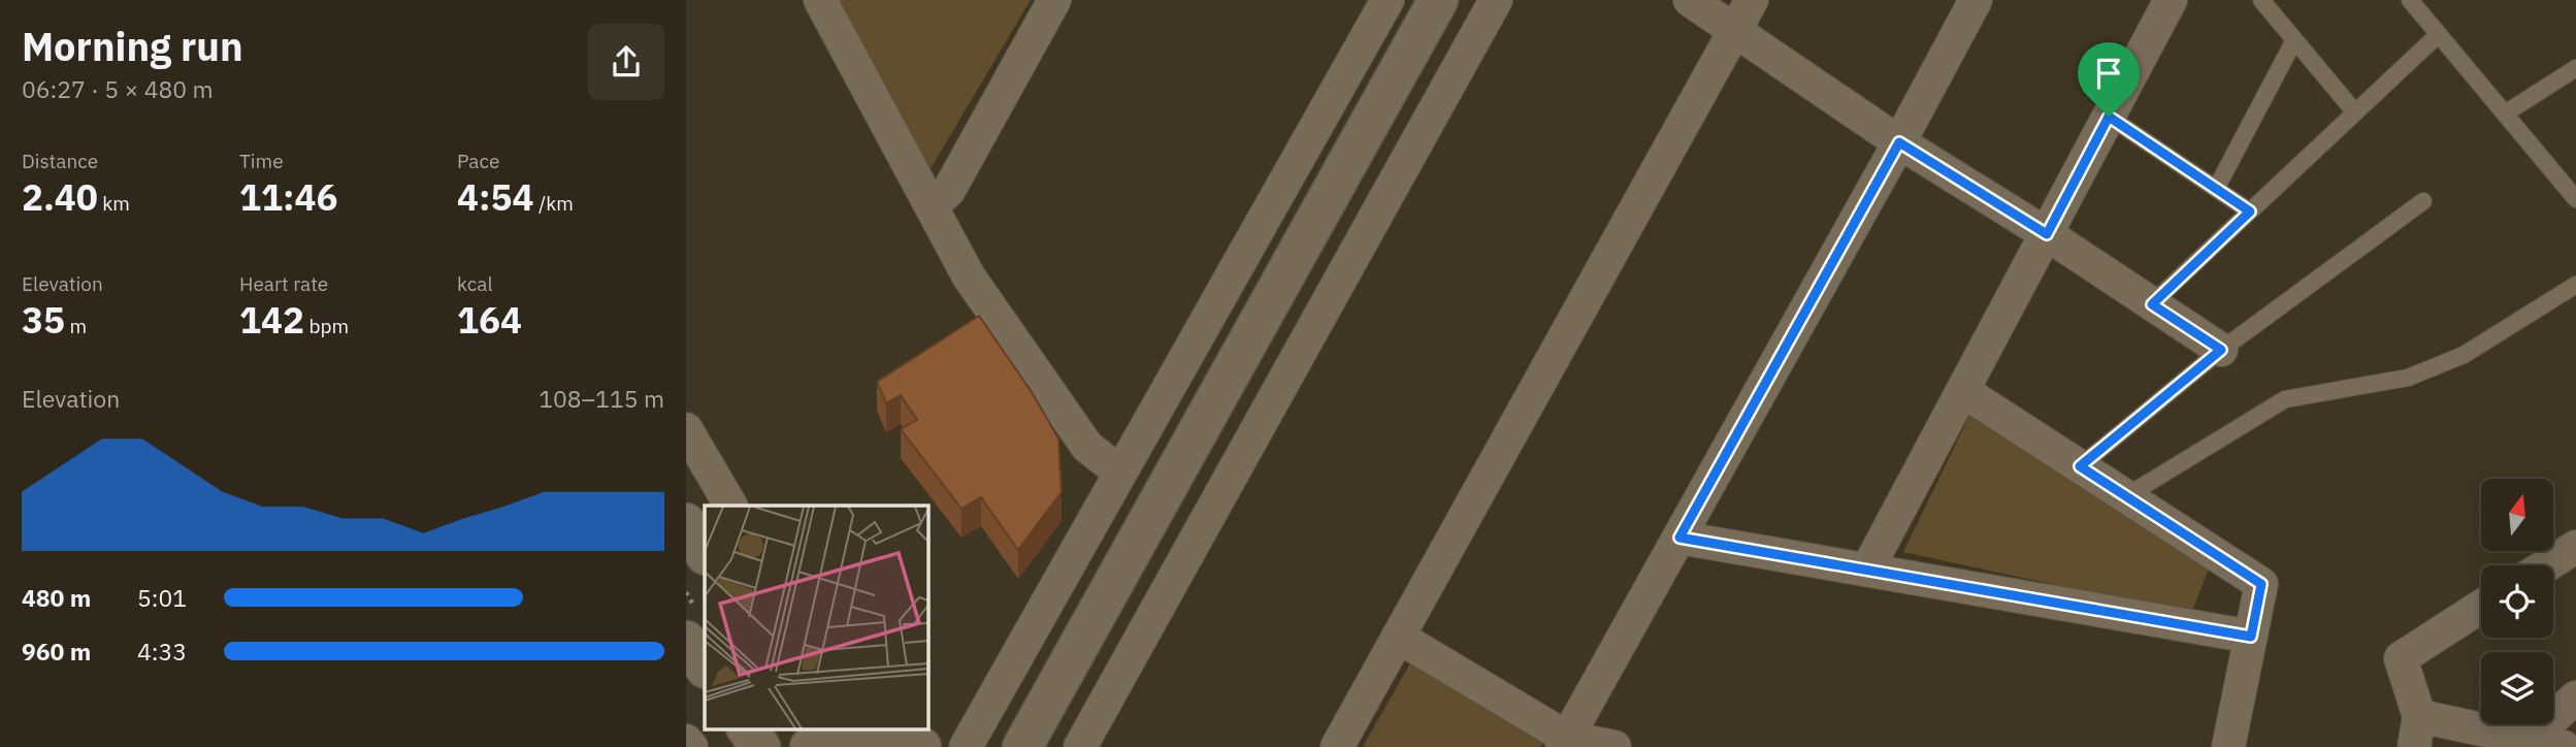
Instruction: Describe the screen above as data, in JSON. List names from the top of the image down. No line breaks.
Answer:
{"north":"top","page":{"heading":["Morning run","06:27 · 5 × 480 m"],"stats":[["Distance","2.40 km"],["Time","11:46"],["Pace","4:54 /km"],["Elevation","35 m"],["Heart rate","142 bpm"],["kcal","164"]],"chart":["Elevation","108–115 m"],"list":[{"name":"480 m","note":"5:01"},{"name":"960 m","note":"4:33"}]}}
